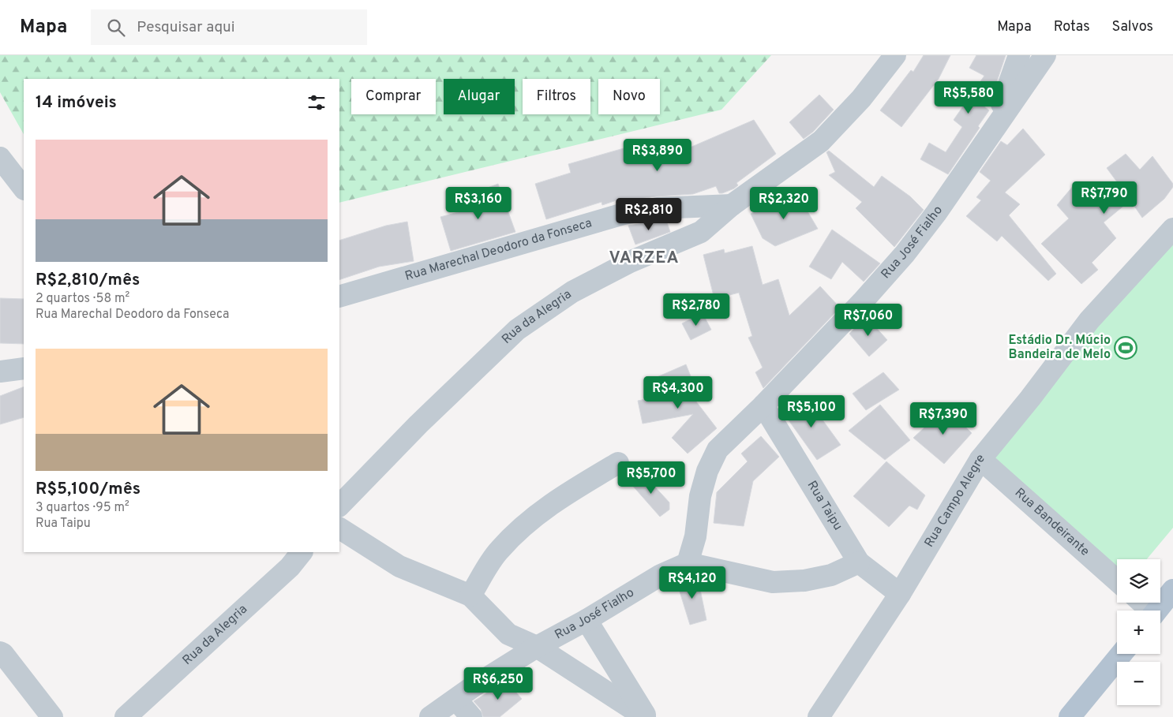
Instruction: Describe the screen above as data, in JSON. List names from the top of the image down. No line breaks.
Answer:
{"streets":{"street":["Rua José Fialho","Rua Marechal Deodoro da Fonseca","Rua da Alegria","Rua Campo Alegre","Rua Taipu","Rua Bandeirante"]},"crossings":[["Rua José Fialho","Rua Taipu"],["Rua Marechal Deodoro da Fonseca","Rua da Alegria"],["Rua Campo Alegre","Rua Taipu"],["Rua Campo Alegre","Rua Bandeirante"]],"districts":["VARZEA"],"places":{"sports":["Estádio Dr. Múcio Bandeira de Melo"]},"page":{"header":"Mapa","search":"Pesquisar aqui","nav":["Mapa","Rotas","Salvos"],"chip":["Comprar","Alugar","Filtros","Novo"],"heading":"14 imóveis","price":["R$5,580","R$3,890","R$7,790","R$3,160","R$2,320","R$2,810","R$2,780","R$7,060","R$4,300","R$5,100","R$7,390","R$5,700","R$4,120","R$6,250"],"list":[{"name":"R$2,810/mês","note":"2 quartos · 58 m² · Rua Marechal Deodoro da Fonseca"},{"name":"R$5,100/mês","note":"3 quartos · 95 m² · Rua Taipu"}],"map_buttons":["+","−"]}}
